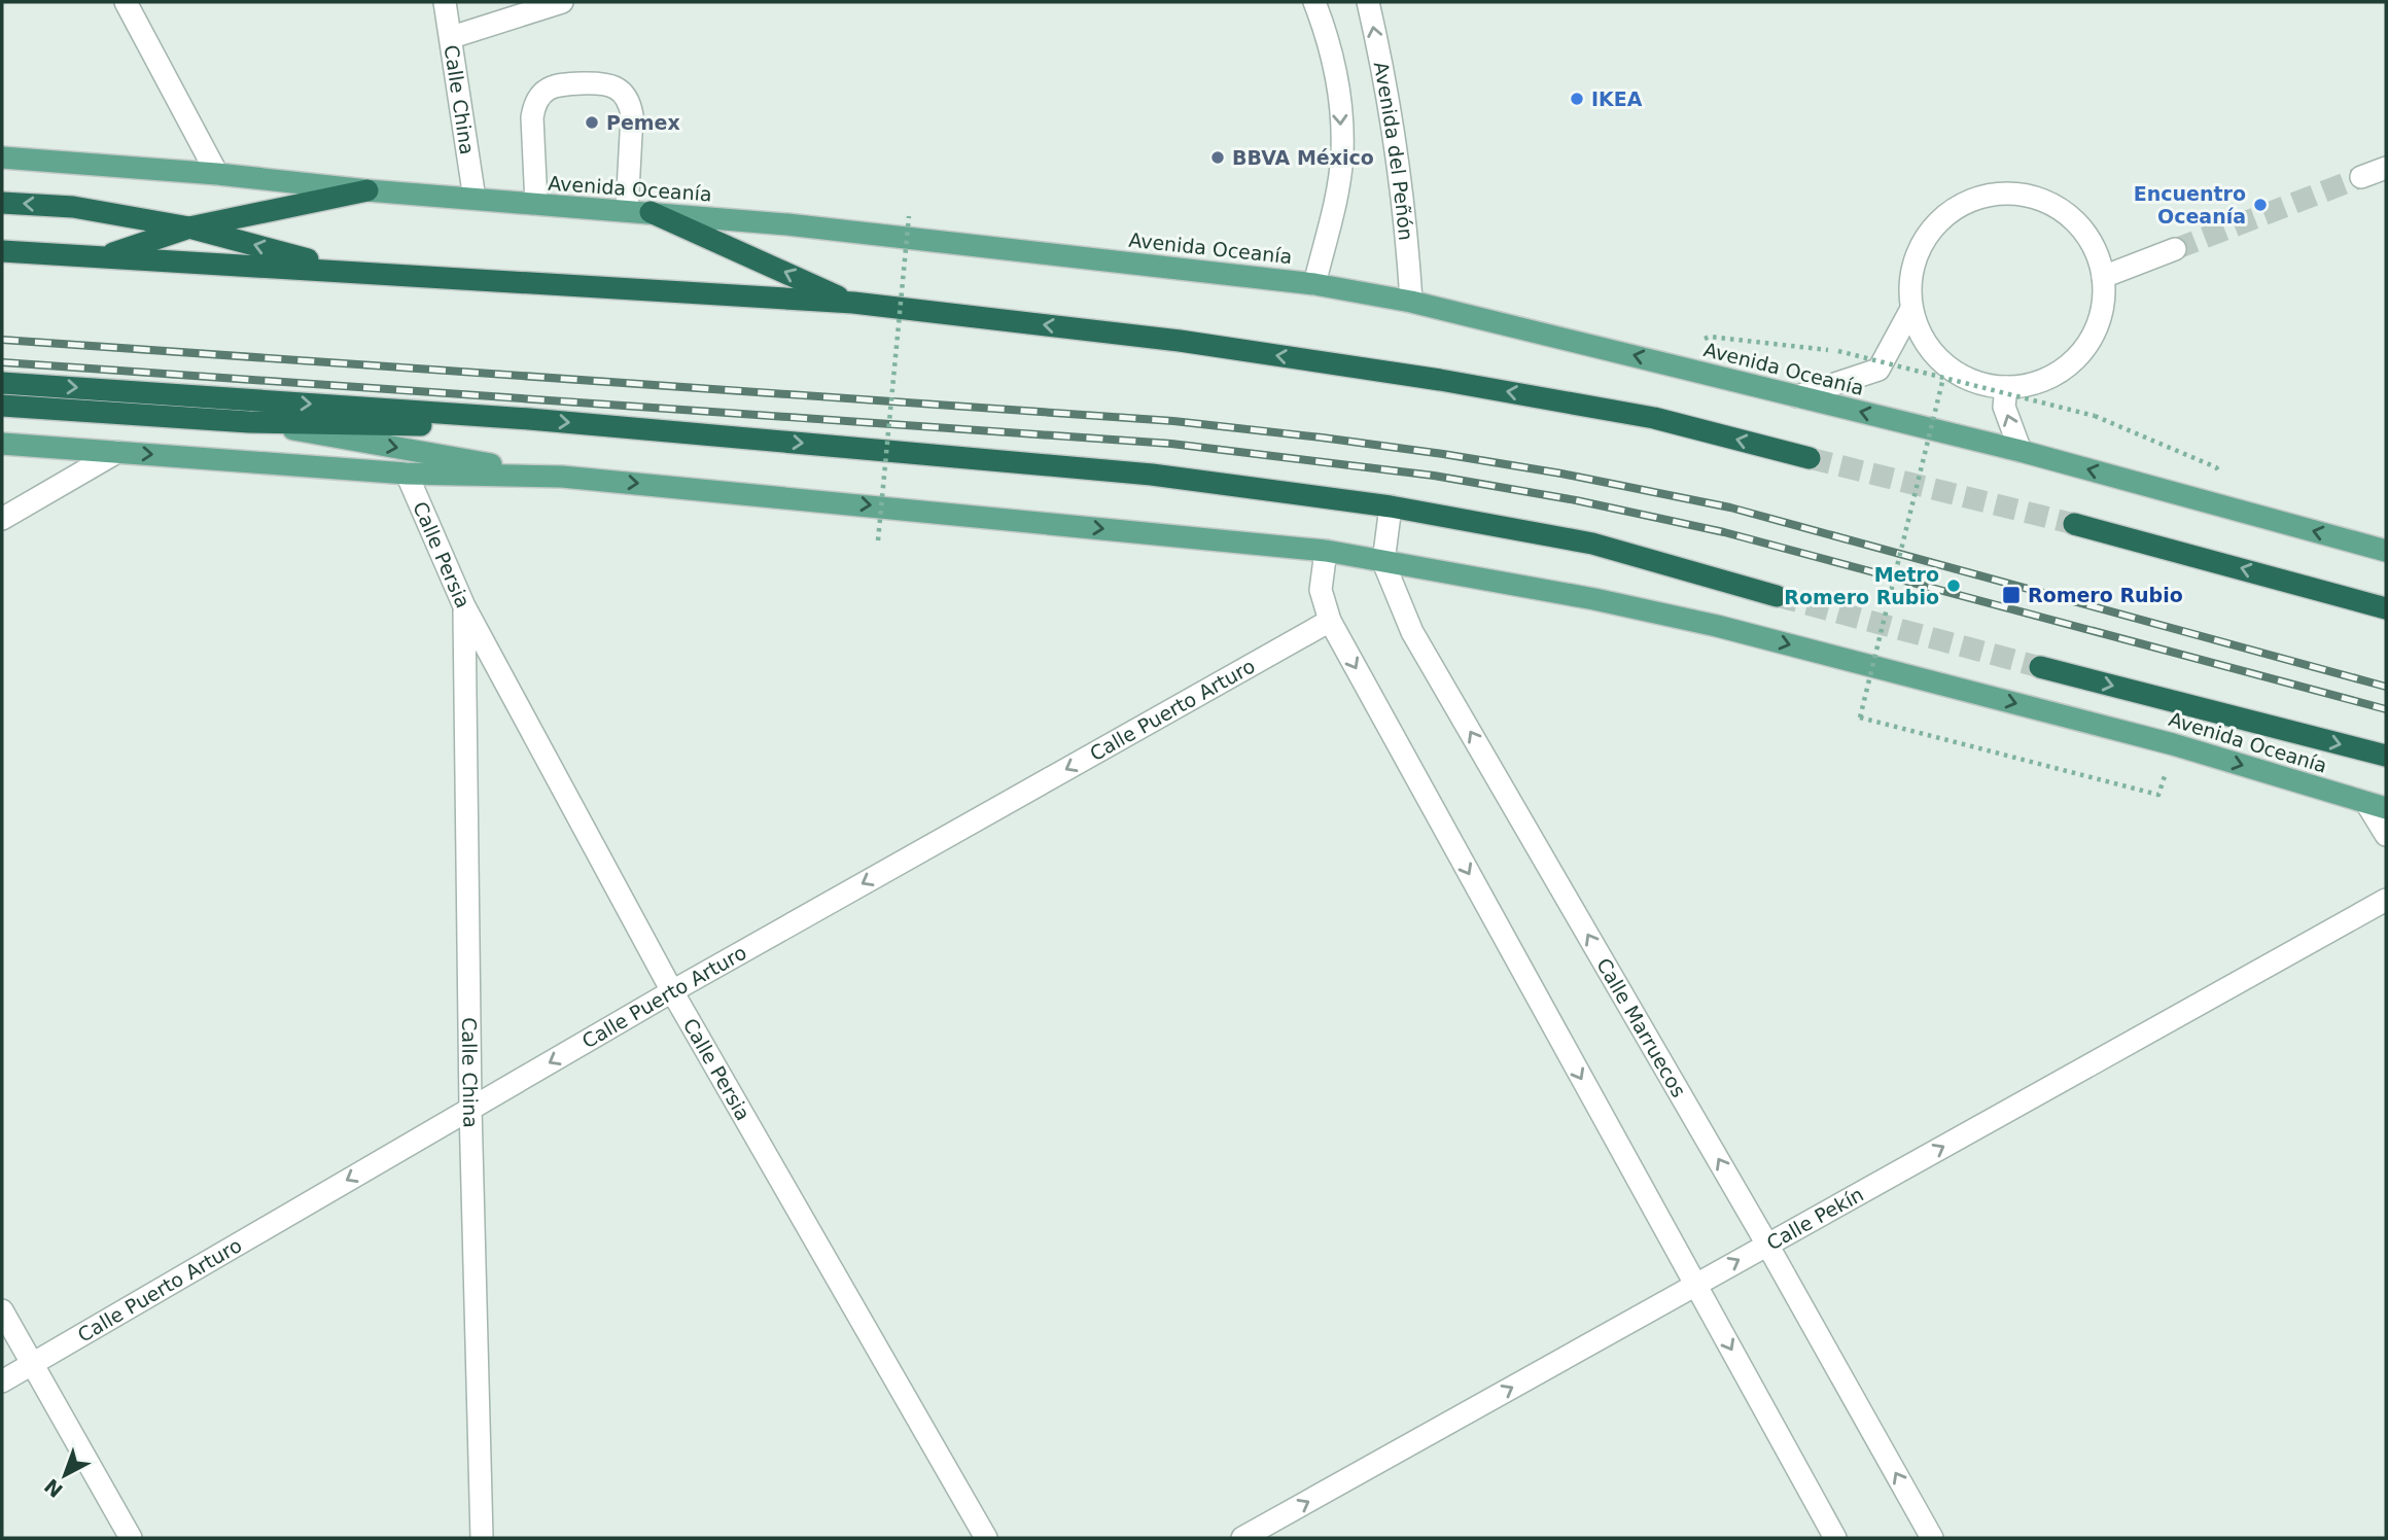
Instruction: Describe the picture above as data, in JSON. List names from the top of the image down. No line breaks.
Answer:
{"streets":{"highway":["Avenida Oceanía"],"street":["Calle China","Avenida del Peñón","Calle Persia","Calle Puerto Arturo","Calle Marruecos","Calle Pekín"]},"crossings":[["Calle China","Avenida Oceanía"],["Calle China","Calle Persia"],["Calle China","Calle Puerto Arturo"],["Avenida del Peñón","Avenida Oceanía"],["Avenida Oceanía","Calle Persia"],["Avenida Oceanía","Calle Marruecos"],["Calle Persia","Calle Puerto Arturo"],["Calle Marruecos","Calle Pekín"]],"one_way":["Calle Puerto Arturo","Calle Pekín"],"places":{"other":["IKEA","Pemex","BBVA México","Encuentro Oceanía","Metro Romero Rubio"],"transit":["Romero Rubio"]},"north":"bottom left"}
